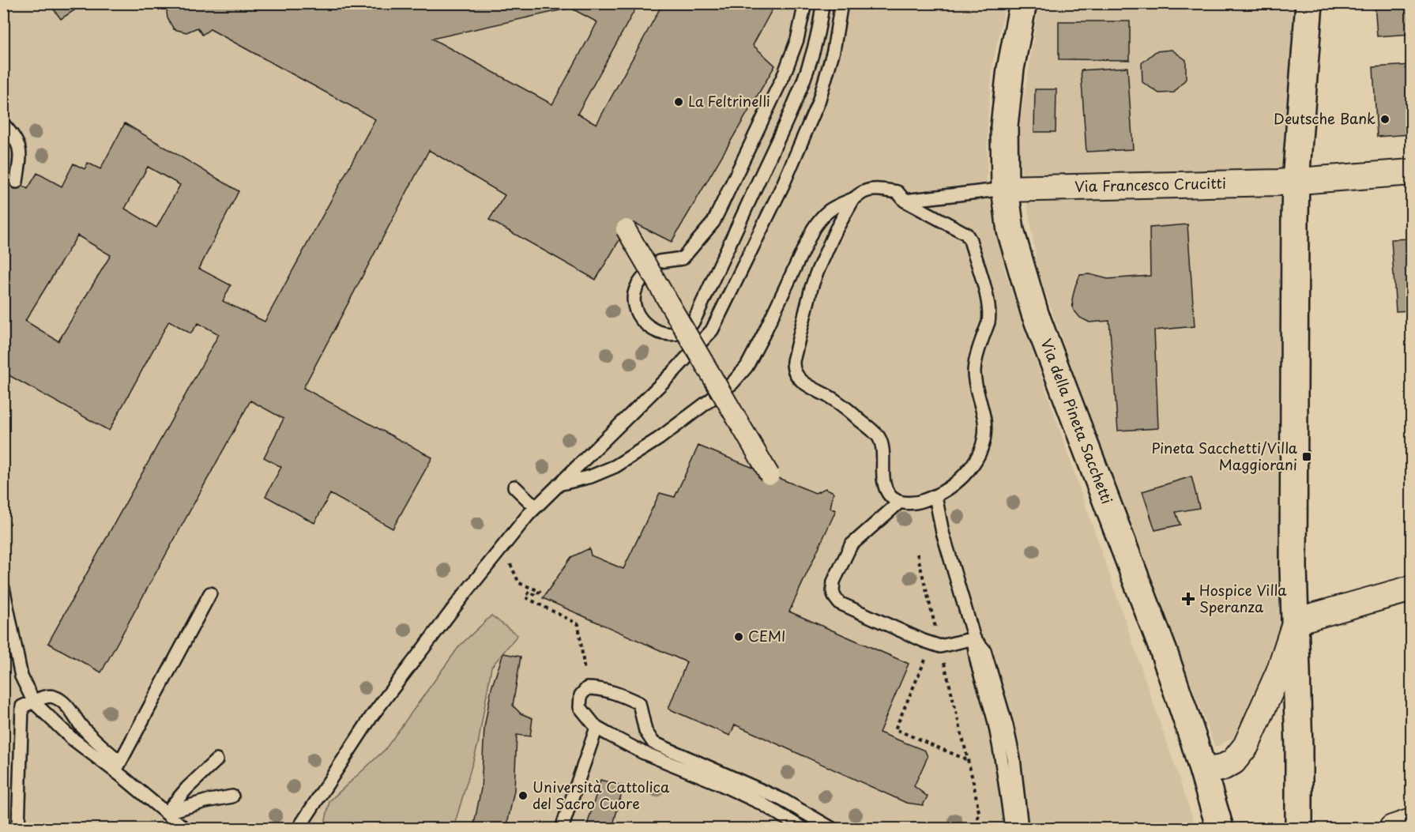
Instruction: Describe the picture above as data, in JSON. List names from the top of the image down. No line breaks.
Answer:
{"streets":{"main road":["Via della Pineta Sacchetti"],"street":["Via Francesco Crucitti"]},"crossings":[["Via Francesco Crucitti","Via della Pineta Sacchetti"]],"places":{"other":["La Feltrinelli","Deutsche Bank","CEMI","Università Cattolica del Sacro Cuore"],"transit":["Pineta Sacchetti/Villa Maggiorani"],"health":["Hospice Villa Speranza"]}}
